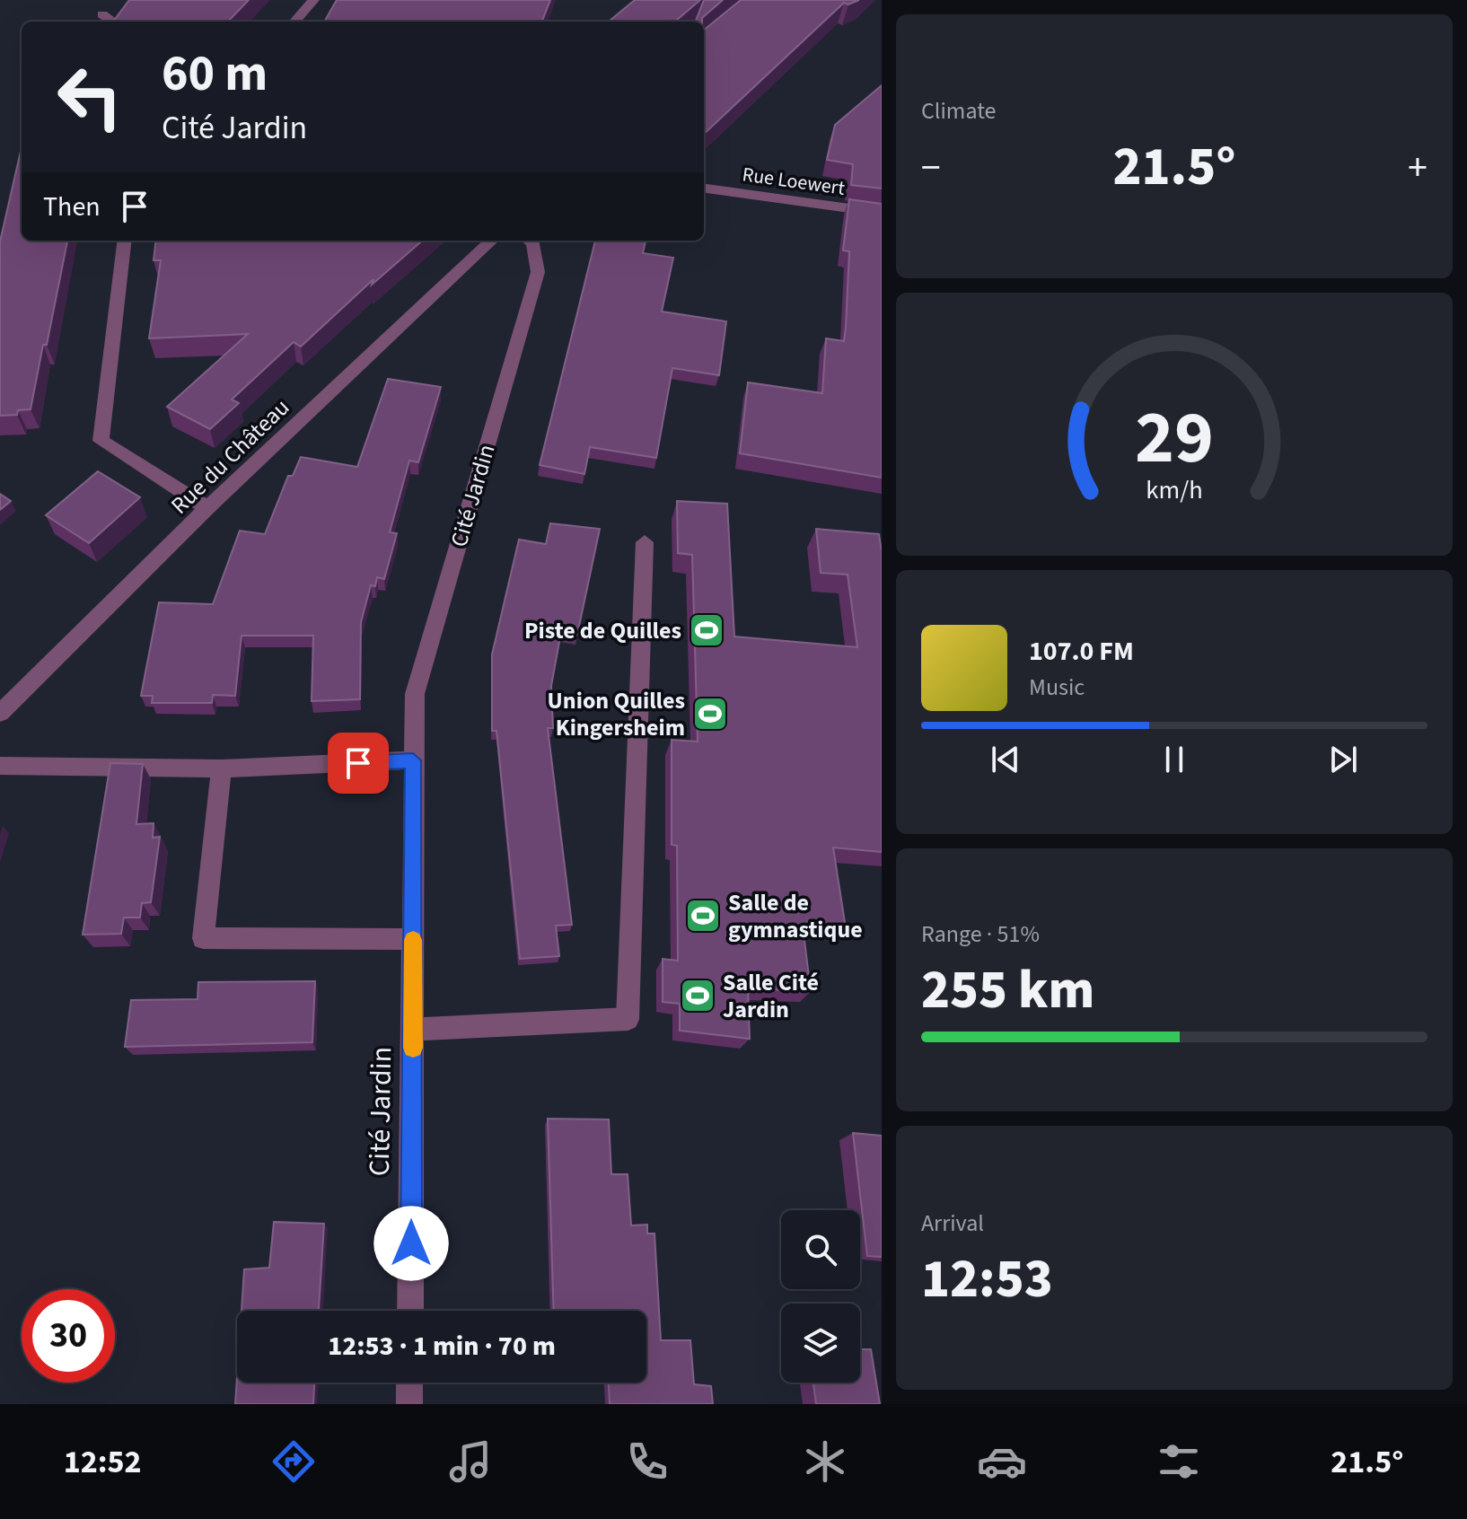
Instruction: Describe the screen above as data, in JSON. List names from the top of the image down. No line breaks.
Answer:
{"streets":{"street":["Rue Loewert","Rue du Château","Cité Jardin"]},"places":{"sports":["Piste de Quilles","Union Quilles Kingersheim","Salle de gymnastique","Salle Cité Jardin"]},"page":{"tile":["Climate",["Range · 51%","255 km"],["Arrival","12:53"]],"turn":["60 m","Cité Jardin"],"heat":["−","21.5°","+"],"then":"Then","song":["107.0 FM","Music"],"limit":"30","trip":"12:53 · 1 min · 70 m","tabs":["12:52","21.5°"],"gauge":["29","km/h"]}}
